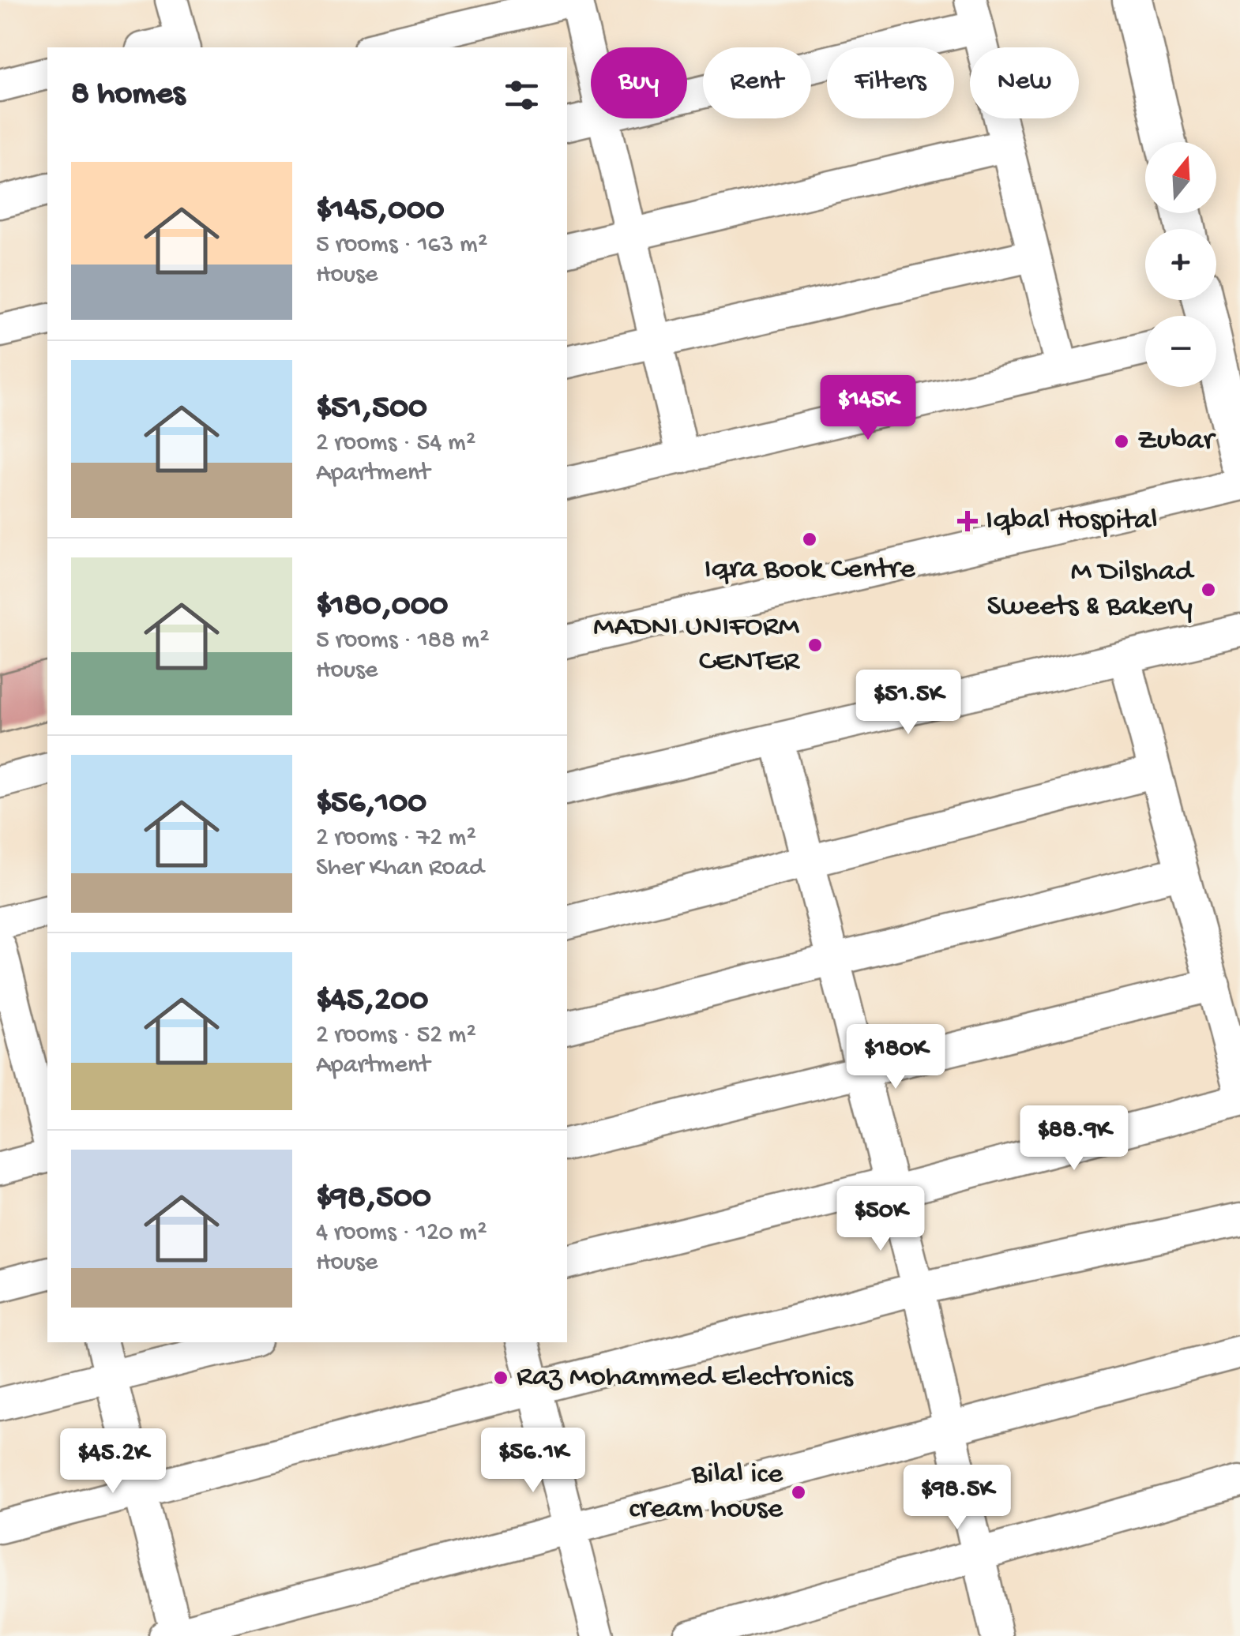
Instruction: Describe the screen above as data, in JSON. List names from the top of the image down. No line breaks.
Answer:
{"places":{"other":["Zubar","Iqra Book Centre","M Dilshad Sweets & Bakery","MADNI UNIFORM CENTER","Raz Mohammed Electronics","Bilal ice cream house"],"health":["Iqbal Hospital"]},"north":"top","page":{"chip":["Buy","Rent","Filters","New"],"heading":"8 homes","map_buttons":["+","−"],"list":[{"name":"$145,000","note":"5 rooms · 163 m² · House"},{"name":"$51,500","note":"2 rooms · 54 m² · Apartment"},{"name":"$180,000","note":"5 rooms · 188 m² · House"},{"name":"$56,100","note":"2 rooms · 72 m² · Sher Khan Road"},{"name":"$45,200","note":"2 rooms · 52 m² · Apartment"},{"name":"$98,500","note":"4 rooms · 120 m² · House"}],"price":["$145K","$51.5K","$180K","$88.9K","$50K","$56.1K","$45.2K","$98.5K"]}}
